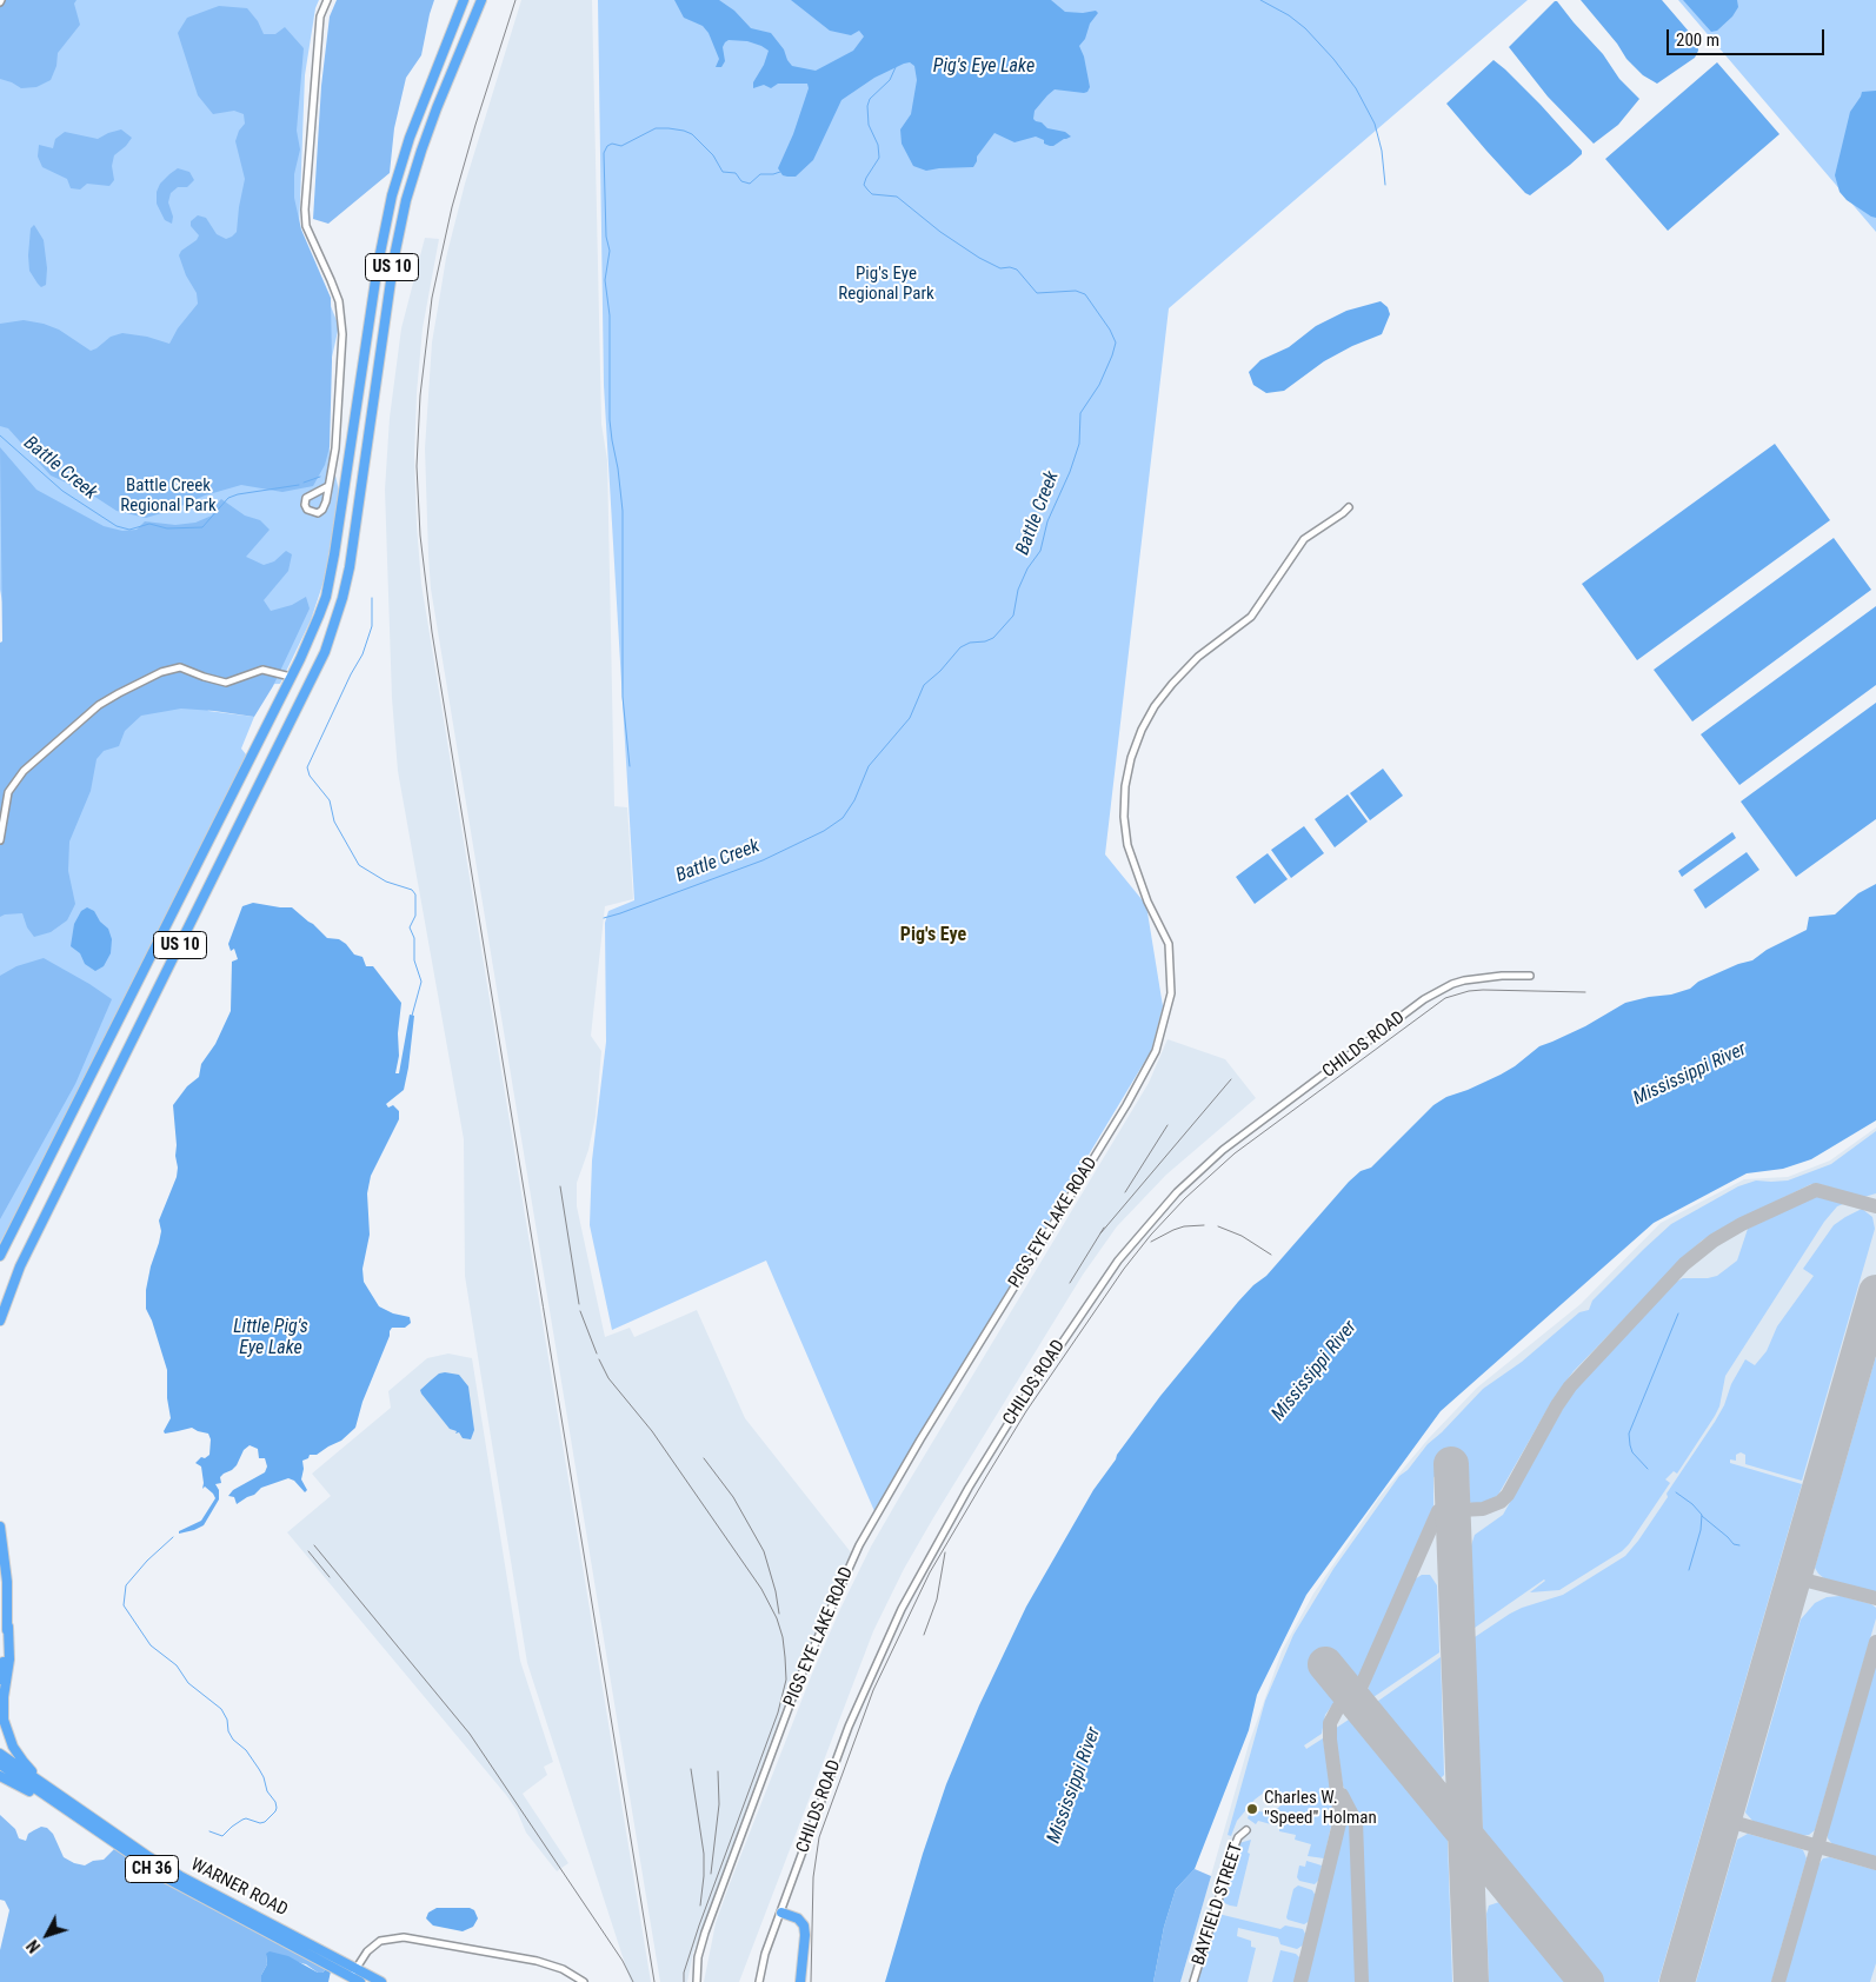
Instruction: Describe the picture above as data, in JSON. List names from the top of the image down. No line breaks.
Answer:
{"streets":{"highway":["US 10","CH 36","WARNER ROAD"],"street":["CHILDS ROAD","PIGS EYE LAKE ROAD","BAYFIELD STREET"]},"districts":["Pig's Eye"],"water":["Pig's Eye Lake","Battle Creek","Mississippi River","Little Pig's Eye Lake"],"parks":["Pig's Eye Regional Park","Battle Creek Regional Park"],"places":["Charles W. \"Speed\" Holman"],"scale_bar":"200 m","north":"bottom left"}
